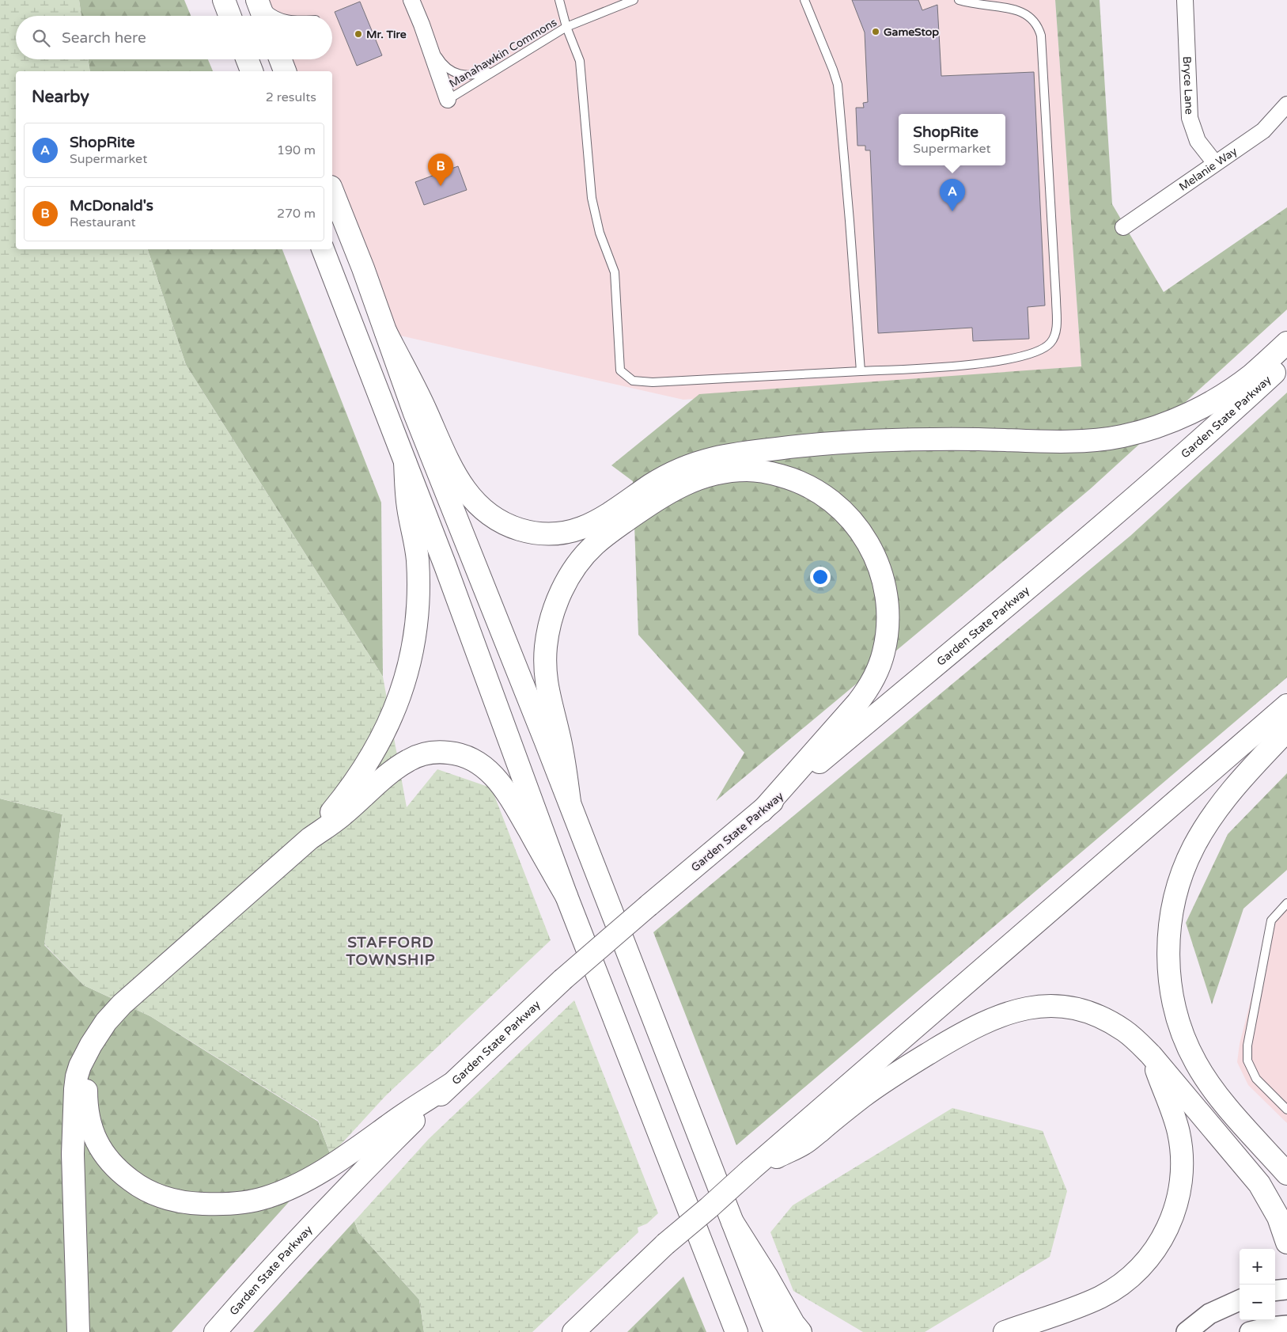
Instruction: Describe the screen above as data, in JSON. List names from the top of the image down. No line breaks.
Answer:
{"streets":{"highway":["Garden State Parkway"],"street":["Bryce Lane","Melanie Way"],"lane":["Manahawkin Commons"]},"crossings":[["Bryce Lane","Melanie Way"]],"districts":["STAFFORD TOWNSHIP"],"places":["GameStop","Mr. Tire"],"page":{"search":"Search here","heading":["Nearby","2 results"],"popup":["ShopRite","Supermarket"],"list":[{"mark":"A","name":"ShopRite","note":"Supermarket","value":"190 m"},{"mark":"B","name":"McDonald's","note":"Restaurant","value":"270 m"}],"pins":["B","A"],"map_buttons":["+","−"]}}
